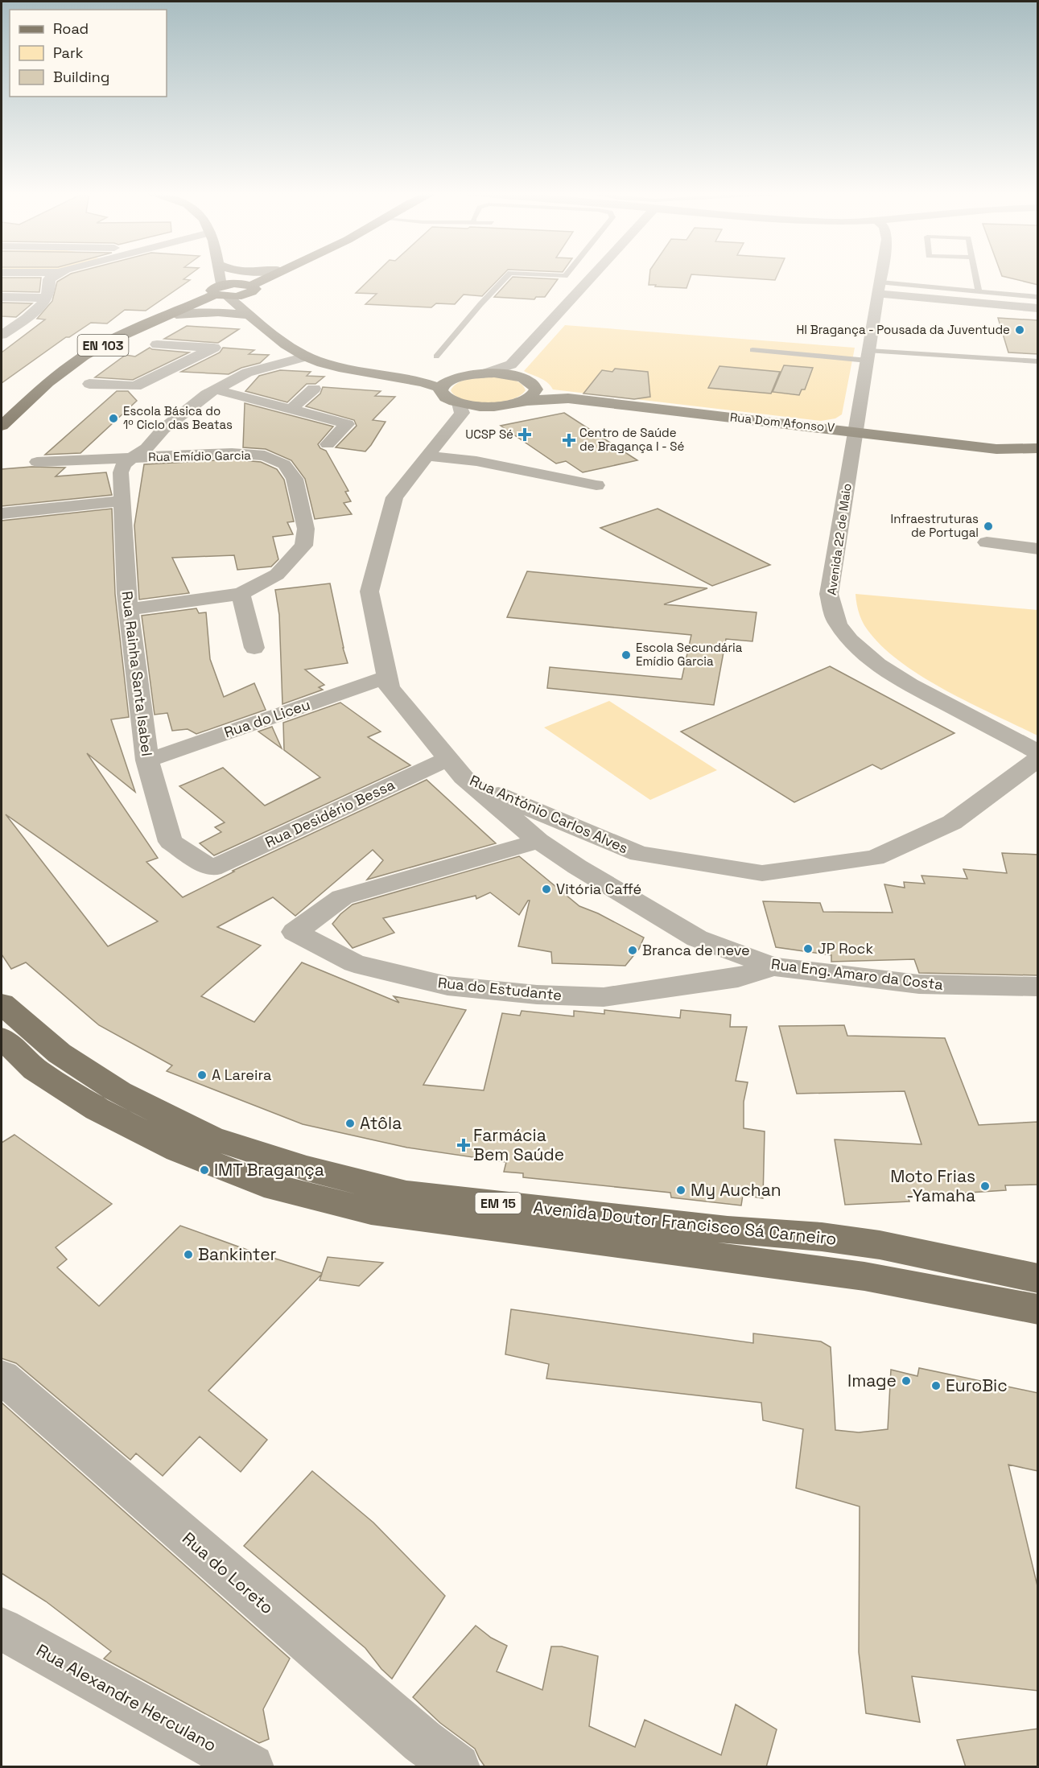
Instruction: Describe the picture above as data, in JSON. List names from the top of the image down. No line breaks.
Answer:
{"streets":{"main road":["EN 103","EM 15","Avenida Doutor Francisco Sá Carneiro"],"street":["Rua Dom Afonso V","Rua Emídio Garcia","Avenida 22 de Maio","Rua Rainha Santa Isabel","Rua do Liceu","Rua Desidério Bessa","Rua António Carlos Alves","Rua Eng. Amaro da Costa","Rua do Estudante","Rua do Loreto","Rua Alexandre Herculano"]},"crossings":[["Rua Dom Afonso V","Avenida 22 de Maio"],["Rua Dom Afonso V","Rua Eng. Amaro da Costa"],["Rua Emídio Garcia","Rua Rainha Santa Isabel"],["Rua Rainha Santa Isabel","Rua do Liceu"],["Rua Rainha Santa Isabel","Rua Desidério Bessa"],["Rua do Liceu","Rua Eng. Amaro da Costa"],["Rua Desidério Bessa","Rua António Carlos Alves"],["Rua Desidério Bessa","Rua Eng. Amaro da Costa"],["Rua António Carlos Alves","Rua Eng. Amaro da Costa"],["Rua Eng. Amaro da Costa","Rua do Estudante"]],"places":{"other":["HI Bragança - Pousada da Juventude","Escola Básica do 1º Ciclo das Beatas","Infraestruturas de Portugal","Escola Secundária Emídio Garcia","Vitória Caffé","JP Rock","Branca de neve","A Lareira","Atôla","IMT Bragança","Moto Frias -Yamaha","My Auchan","Bankinter","Image","EuroBic"],"health":["UCSP Sé","Centro de Saúde de Bragança I - Sé","Farmácia Bem Saúde"]},"legend":["Road","Park","Building"]}
